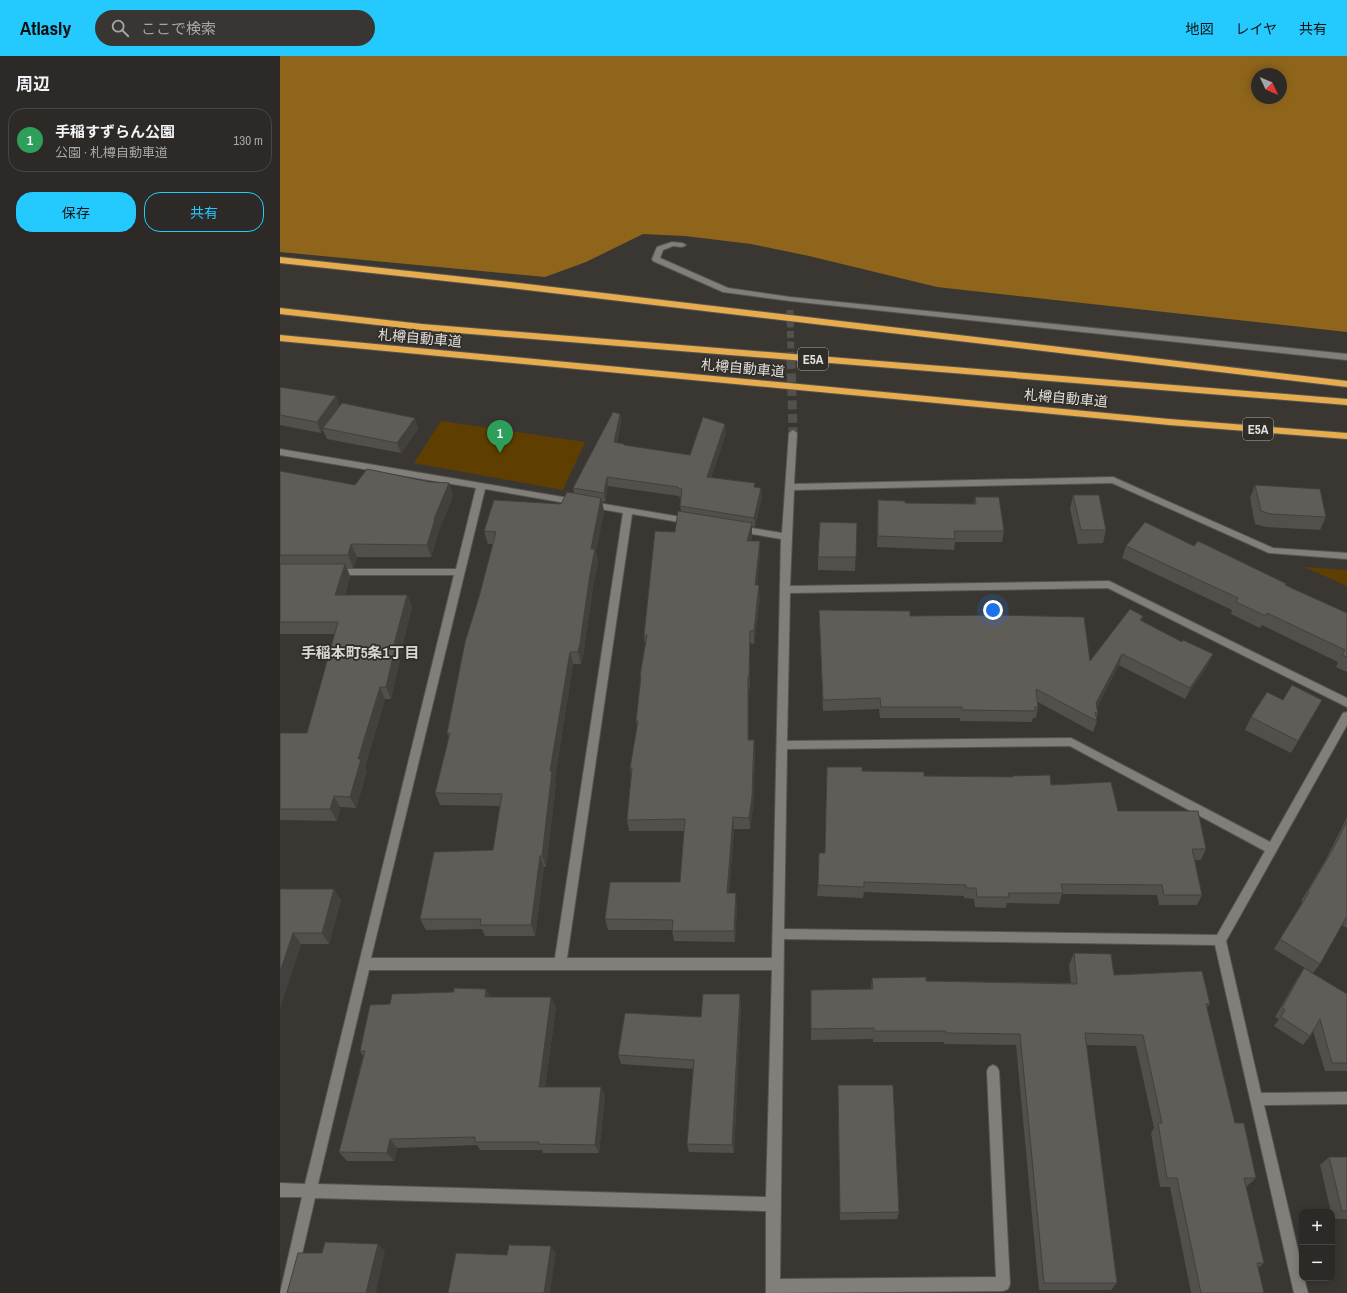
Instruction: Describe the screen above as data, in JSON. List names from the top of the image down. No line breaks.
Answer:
{"streets":{"highway":["札樽自動車道","E5A"]},"districts":["手稲本町5条1丁目"],"north":"bottom right","page":{"header":"Atlasly","search":"ここで検索","nav":["地図","レイヤ","共有"],"heading":"周辺","list":[{"mark":"1","name":"手稲すずらん公園","note":"公園 · 札樽自動車道","value":"130 m"}],"buttons":["保存","共有"],"pins":"1","map_buttons":["+","−"]}}
